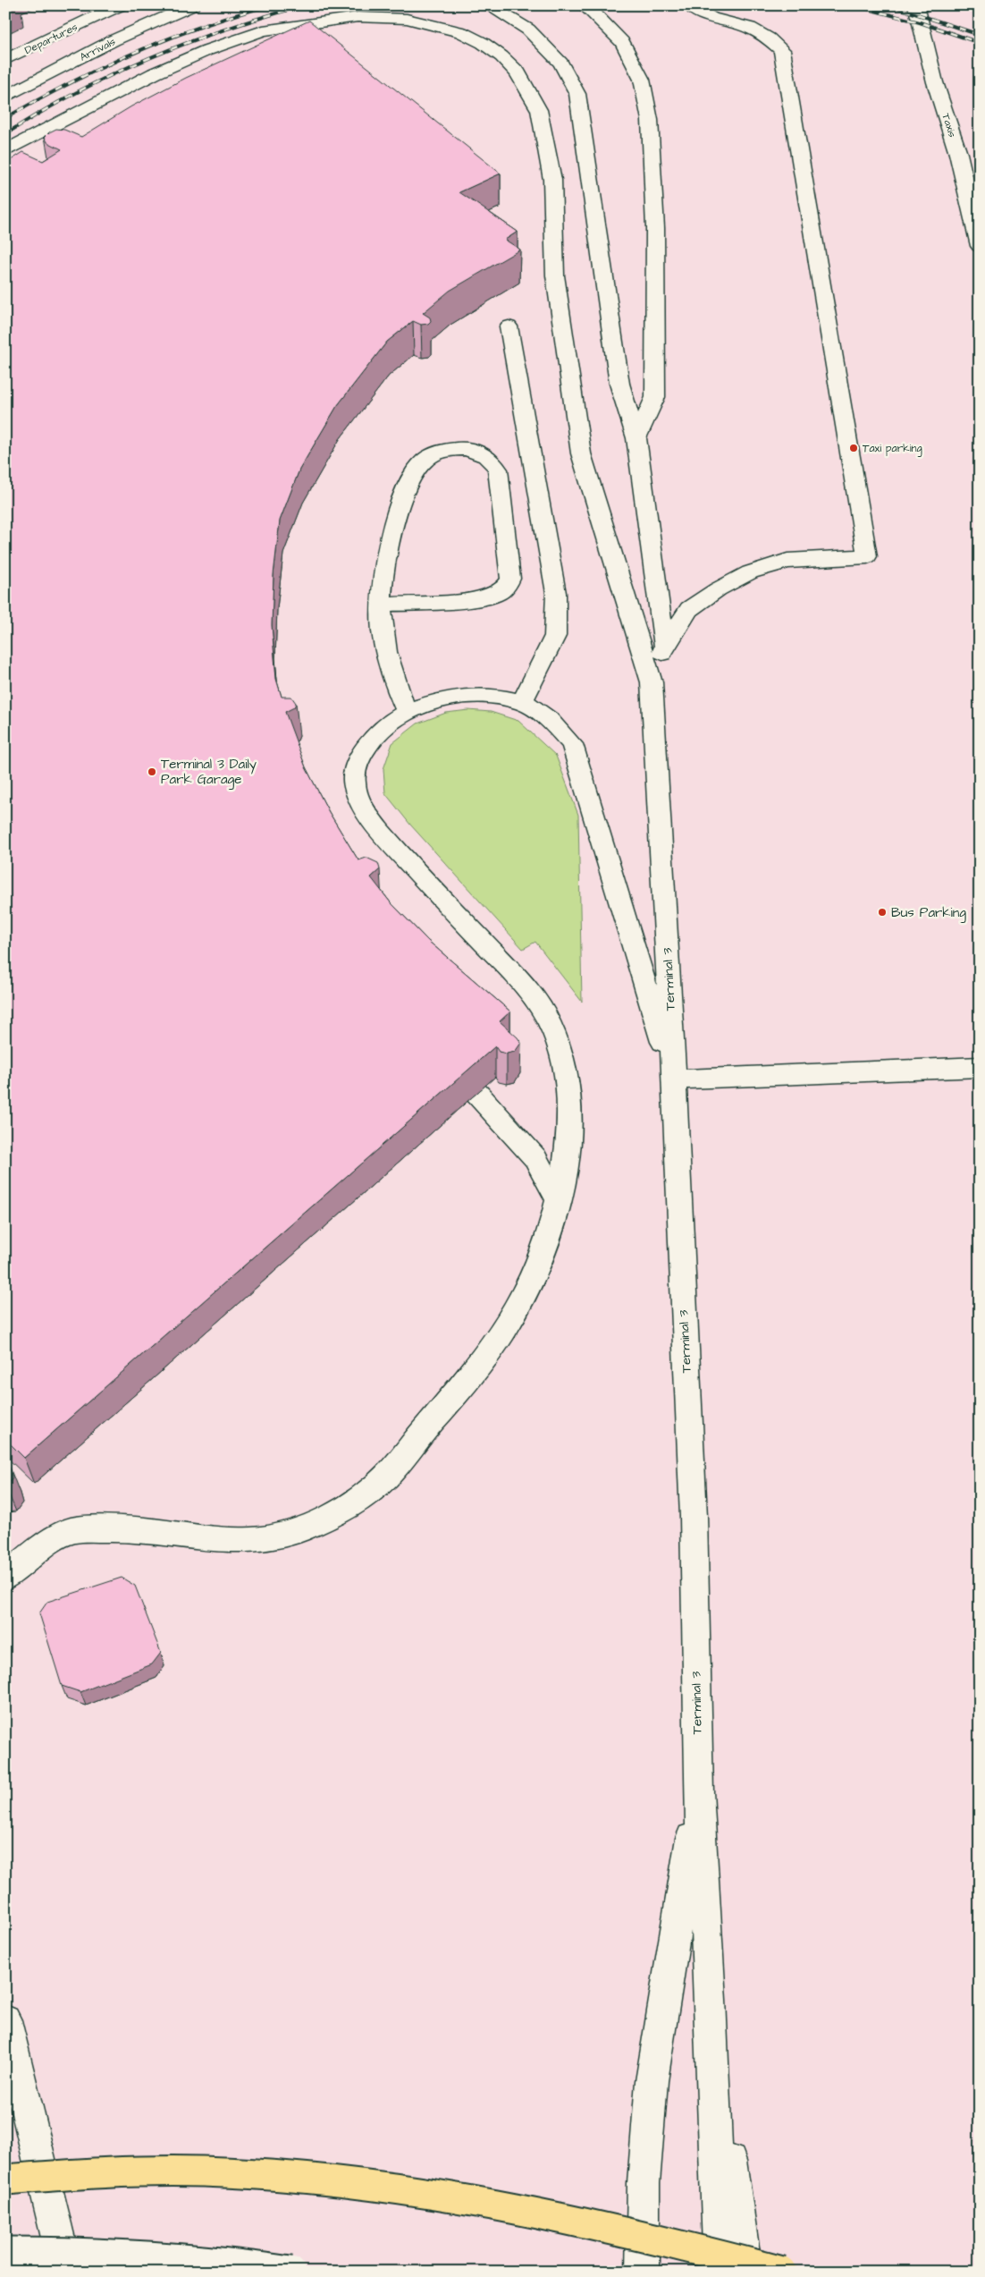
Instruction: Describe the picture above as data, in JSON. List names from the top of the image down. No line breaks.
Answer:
{"streets":{"street":["Departures","Arrivals","Taxis","Terminal 3"]},"places":["Taxi parking","Terminal 3 Daily Park Garage","Bus Parking"]}
